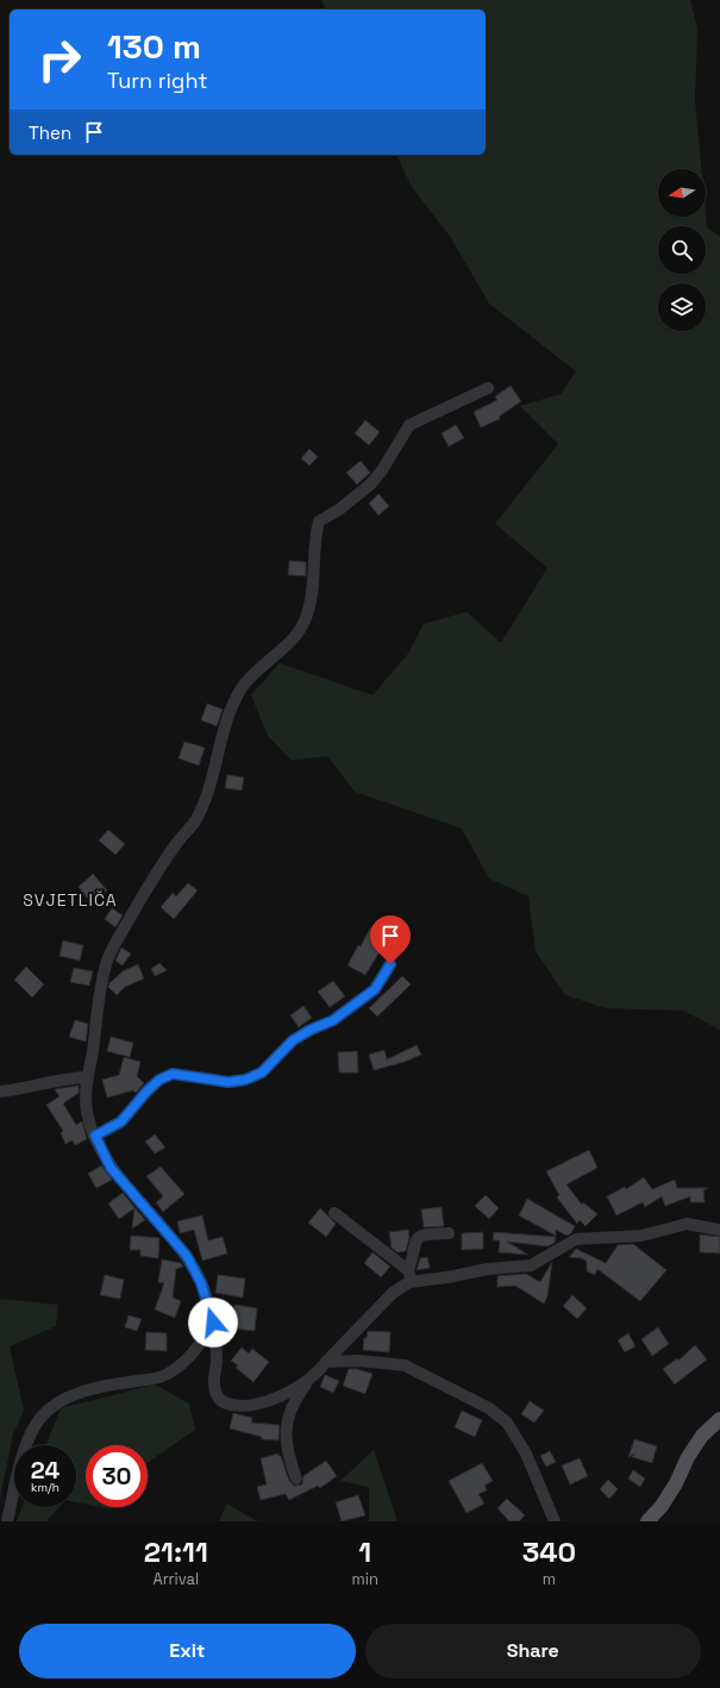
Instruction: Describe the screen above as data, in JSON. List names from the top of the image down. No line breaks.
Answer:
{"districts":["SVJETLIČA"],"north":"left","page":{"turn":["130 m","Turn right"],"then":"Then","speed":"24 km/h","limit":"30","eta":["21:11","Arrival","1","min","340","m"],"buttons":["Exit","Share"]}}
